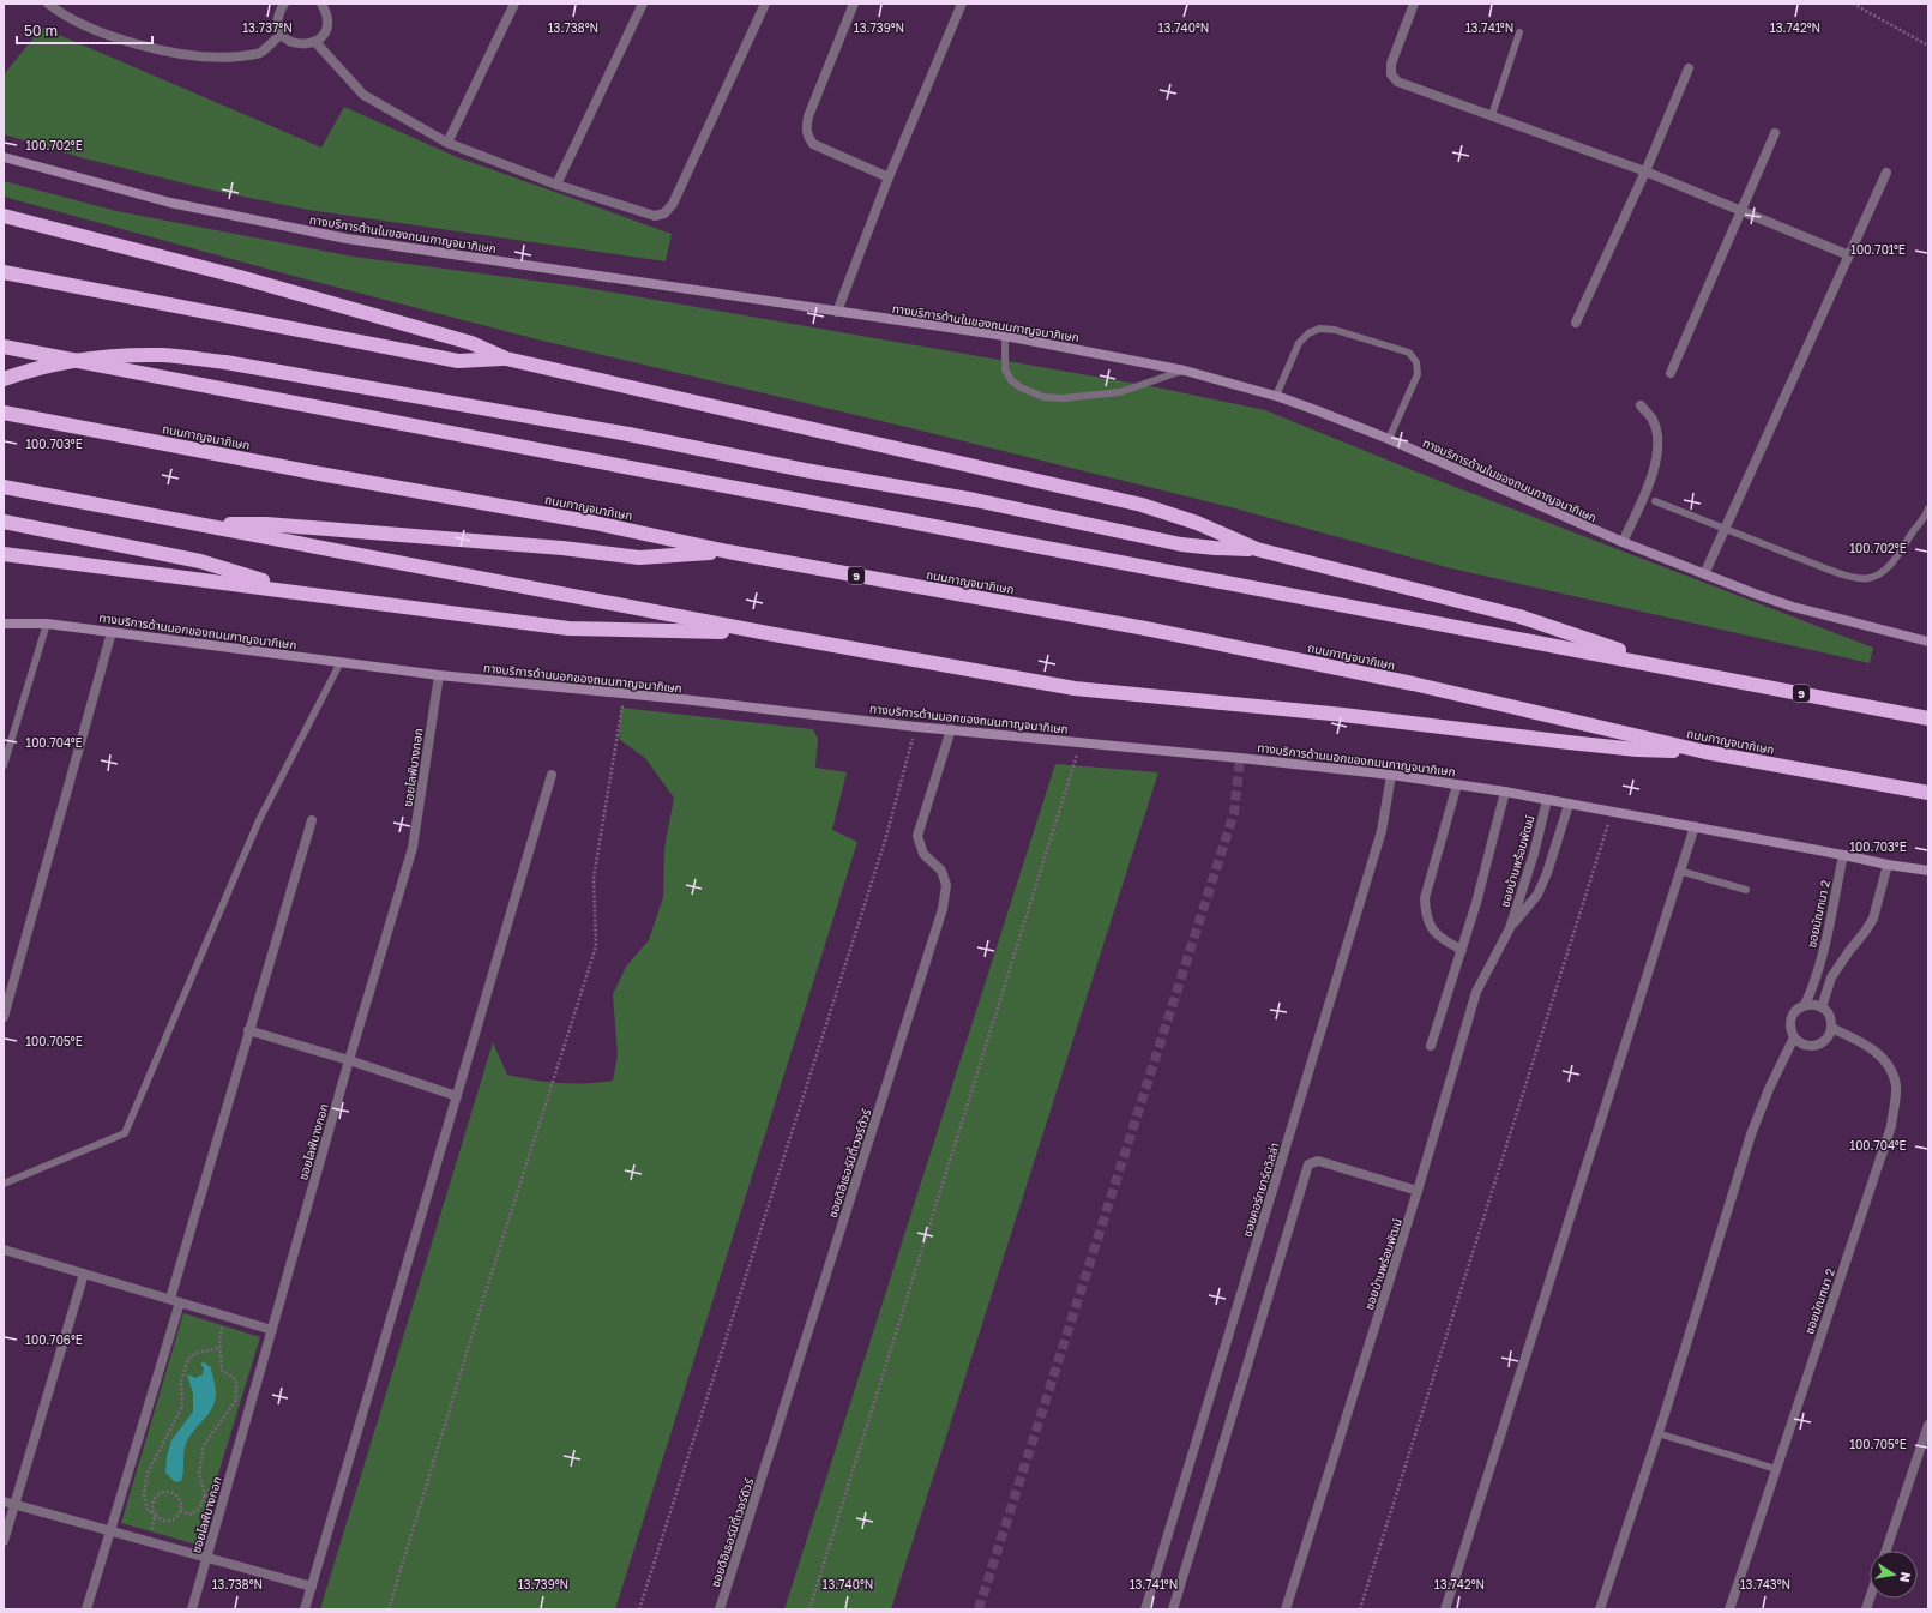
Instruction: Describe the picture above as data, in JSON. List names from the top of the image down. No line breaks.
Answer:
{"streets":{"highway":["ถนนกาญจนาภิเษก","9"],"main road":["ทางบริการด้านในของถนนกาญจนาภิเษก","ทางบริการด้านนอกของถนนกาญจนาภิเษก"],"street":["ซอยไลฟ์บางกอก","ซอยบ้านพร้อมพัฒน์","ซอยมัณฑนา 2","ซอยดิอิเธอร์นิตี้เวอร์ดัวร์","ซอยคอร์ทยาร์ดวิลล่า"]},"crossings":[["ทางบริการด้านนอกของถนนกาญจนาภิเษก","ซอยไลฟ์บางกอก"],["ทางบริการด้านนอกของถนนกาญจนาภิเษก","ซอยบ้านพร้อมพัฒน์"],["ทางบริการด้านนอกของถนนกาญจนาภิเษก","ซอยมัณฑนา 2"],["ทางบริการด้านนอกของถนนกาญจนาภิเษก","ซอยดิอิเธอร์นิตี้เวอร์ดัวร์"],["ทางบริการด้านนอกของถนนกาญจนาภิเษก","ซอยคอร์ทยาร์ดวิลล่า"]],"scale_bar":"50 m","north":"right","coordinates":["13.737°N","13.738°N","13.739°N","13.740°N","13.741°N","13.742°N","100.702°E","100.701°E","100.703°E","100.704°E","100.705°E","100.706°E","13.743°N"]}
